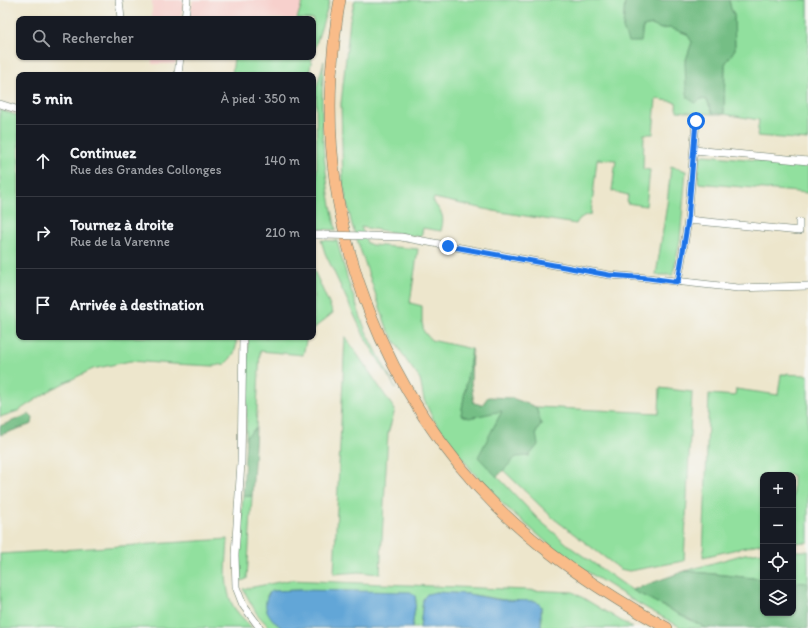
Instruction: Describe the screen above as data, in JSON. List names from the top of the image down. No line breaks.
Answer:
{"page":{"search":"Rechercher","heading":["5 min","À pied · 350 m"],"list":[["Continuez","Rue des Grandes Collonges","140 m"],["Tournez à droite","Rue de la Varenne","210 m"],"Arrivée à destination"],"map_buttons":["+","−"]}}
